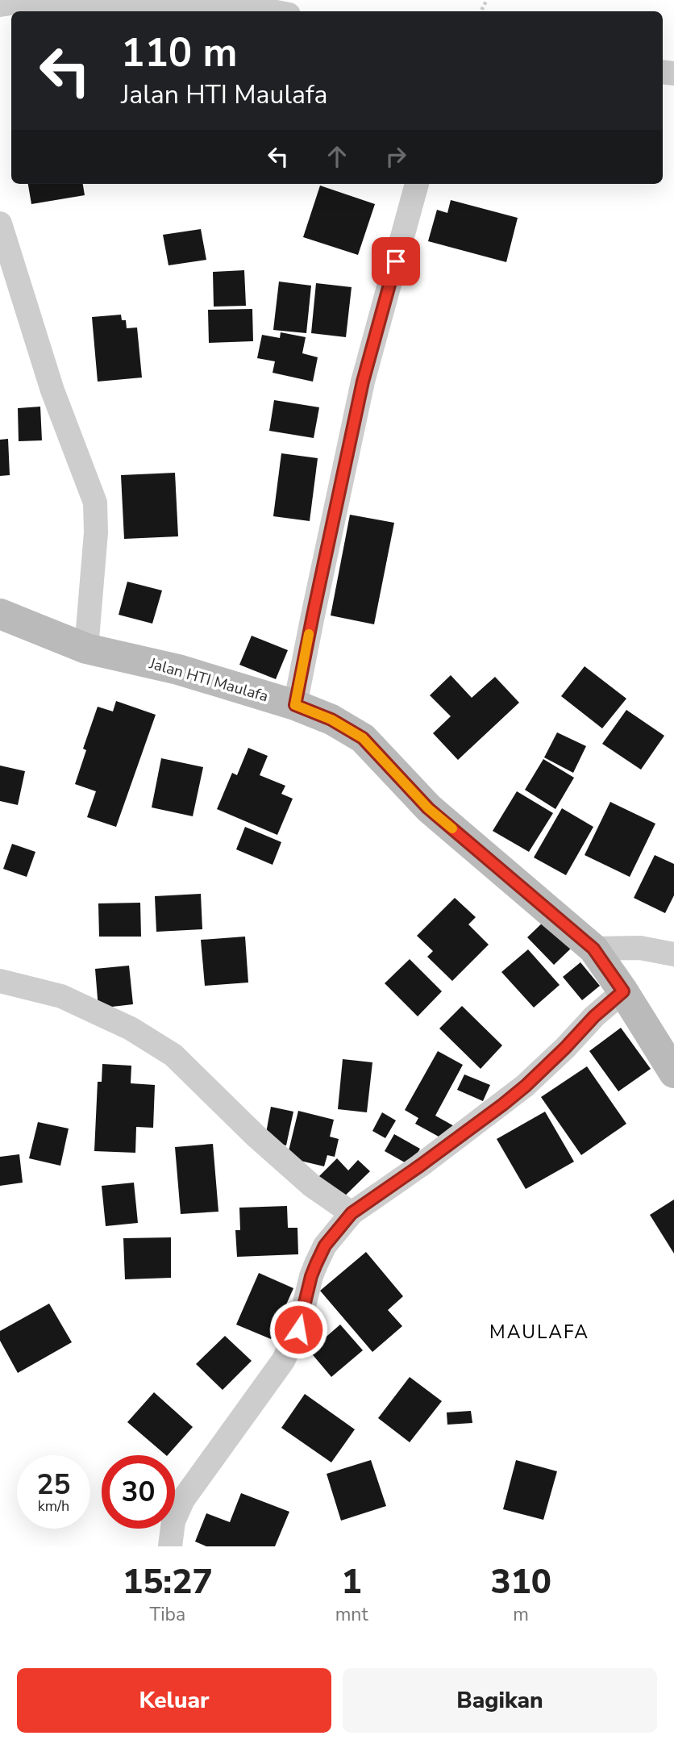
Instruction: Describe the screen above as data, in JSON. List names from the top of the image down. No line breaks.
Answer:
{"streets":{"street":["Jalan HTI Maulafa"]},"districts":["MAULAFA"],"page":{"turn":["110 m","Jalan HTI Maulafa"],"speed":"25 km/h","limit":"30","eta":["15:27","Tiba","1","mnt","310","m"],"buttons":["Keluar","Bagikan"]}}
